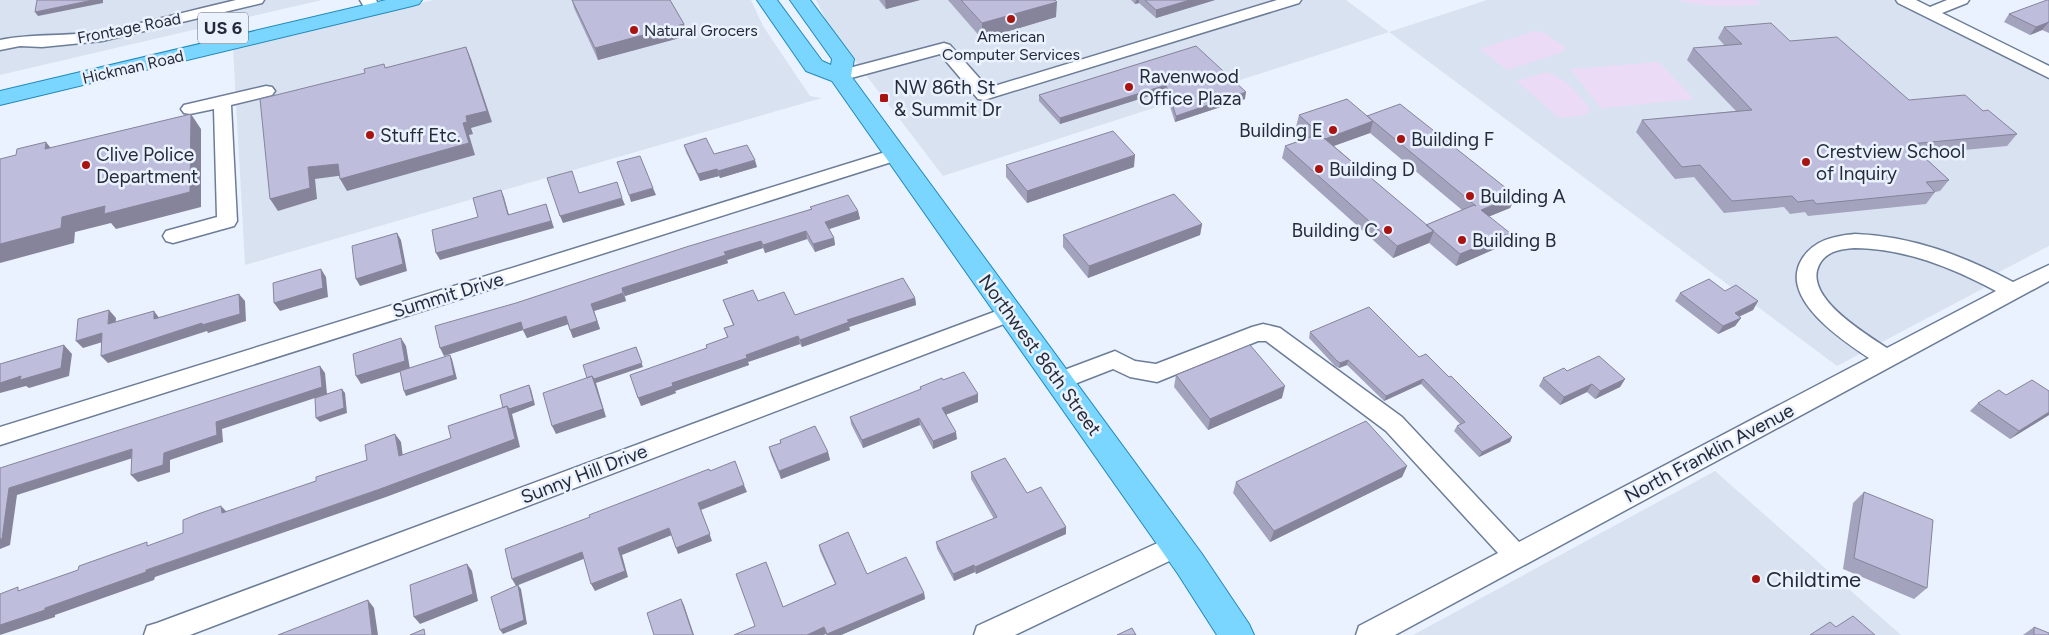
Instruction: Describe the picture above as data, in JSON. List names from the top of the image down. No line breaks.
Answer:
{"streets":{"main road":["US 6","Hickman Road","Northwest 86th Street"],"street":["Frontage Road","Summit Drive","North Franklin Avenue","Sunny Hill Drive"]},"crossings":[["Summit Drive","Northwest 86th Street"],["Northwest 86th Street","Sunny Hill Drive"]],"places":{"other":["American Computer Services","Natural Grocers","Ravenwood Office Plaza","Building E","Stuff Etc.","Building F","Crestview School of Inquiry","Clive Police Department","Building D","Building A","Building C","Building B","Childtime"],"transit":["NW 86th St & Summit Dr"]}}
